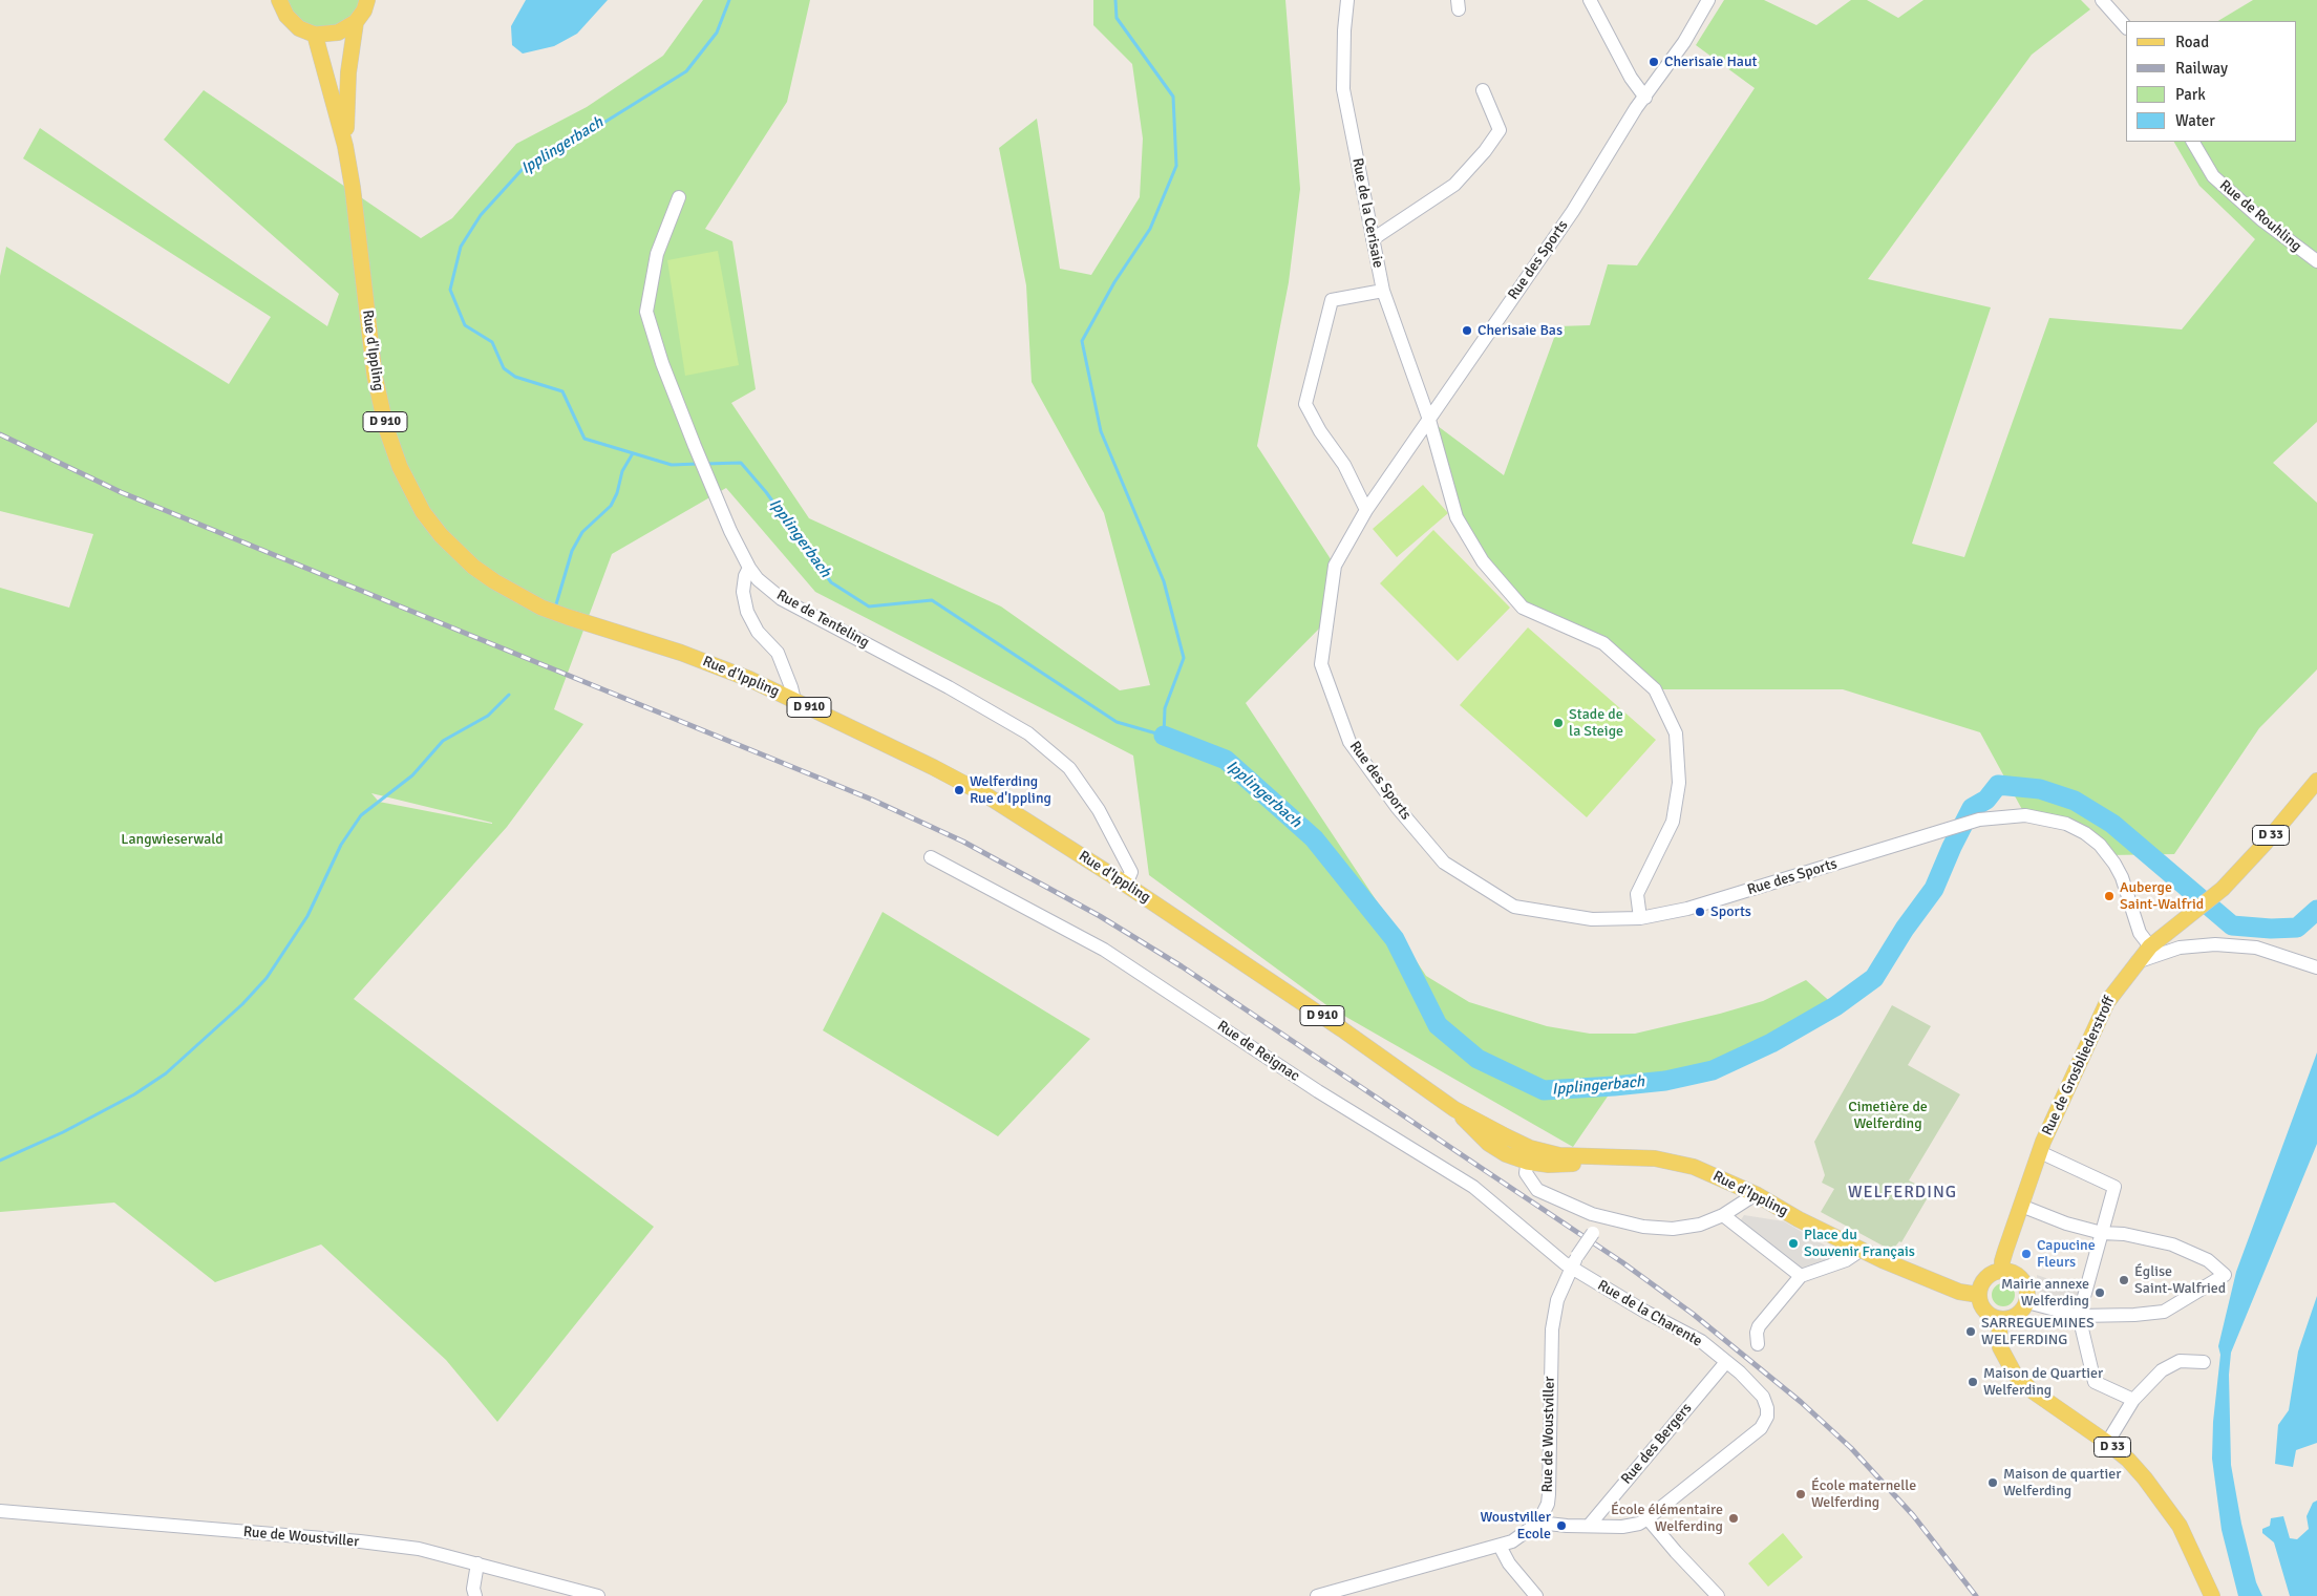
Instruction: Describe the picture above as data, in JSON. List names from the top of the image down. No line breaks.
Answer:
{"streets":{"main road":["Rue d'Ippling","D 910","D 33","Rue de Grosbliederstroff"],"street":["Rue de la Cerisaie","Rue de Rouhling","Rue des Sports","Rue de Tenteling","Rue de Reignac","Rue de la Charente","Rue de Woustviller","Rue des Bergers"]},"crossings":[["Rue de la Cerisaie","Rue des Sports"],["Rue des Sports","Rue de Grosbliederstroff"],["Rue d'Ippling","Rue de Tenteling"],["Rue d'Ippling","D 33"],["Rue d'Ippling","Rue de Grosbliederstroff"],["D 33","Rue de Grosbliederstroff"],["Rue de Reignac","Rue de la Charente"],["Rue de Reignac","Rue de Woustviller"],["Rue de la Charente","Rue de Woustviller"],["Rue de la Charente","Rue des Bergers"]],"districts":["WELFERDING"],"water":["Ipplingerbach"],"parks":["Langwieserwald","Cimetière de Welferding"],"places":["Cherisaie Haut","Cherisaie Bas","Stade de la Steige","Welferding Rue d'Ippling","Auberge Saint-Walfrid","Sports","Place du Souvenir Français","Capucine Fleurs","Église Saint-Walfried","Mairie annexe Welferding","SARREGUEMINES WELFERDING","Maison de Quartier Welferding","Maison de quartier Welferding","École maternelle Welferding","École élémentaire Welferding","Woustviller Ecole"],"legend":["Road","Railway","Park","Water"]}
